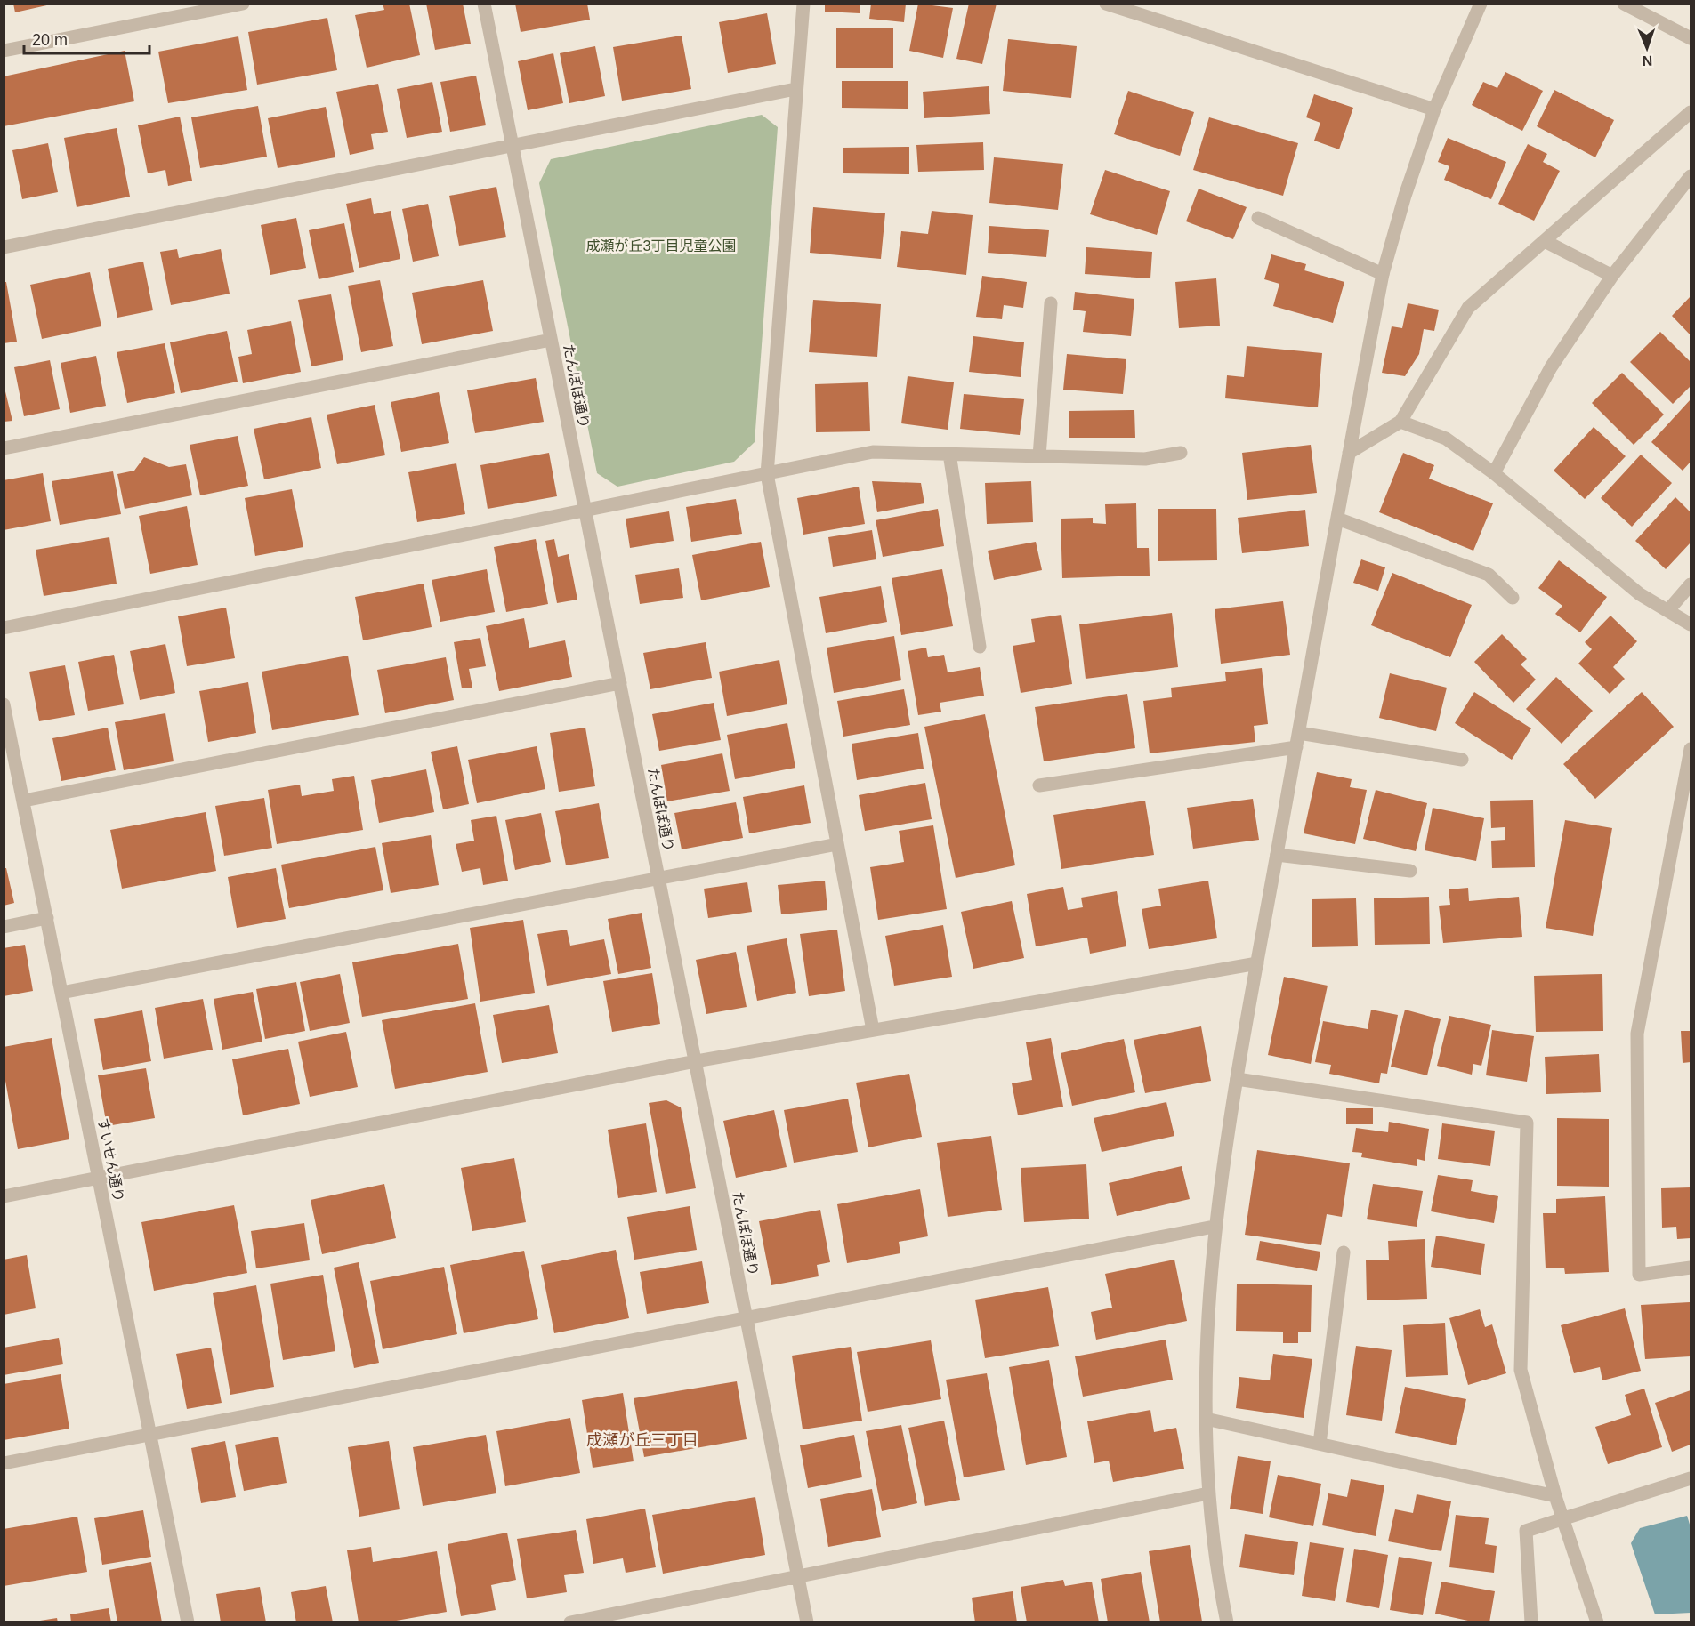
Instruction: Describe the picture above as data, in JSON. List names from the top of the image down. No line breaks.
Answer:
{"streets":{"street":["たんぽぽ通り","すいせん通り"]},"districts":["成瀬が丘三丁目"],"parks":["成瀬が丘3丁目児童公園"],"scale_bar":"20 m","north":"bottom"}
